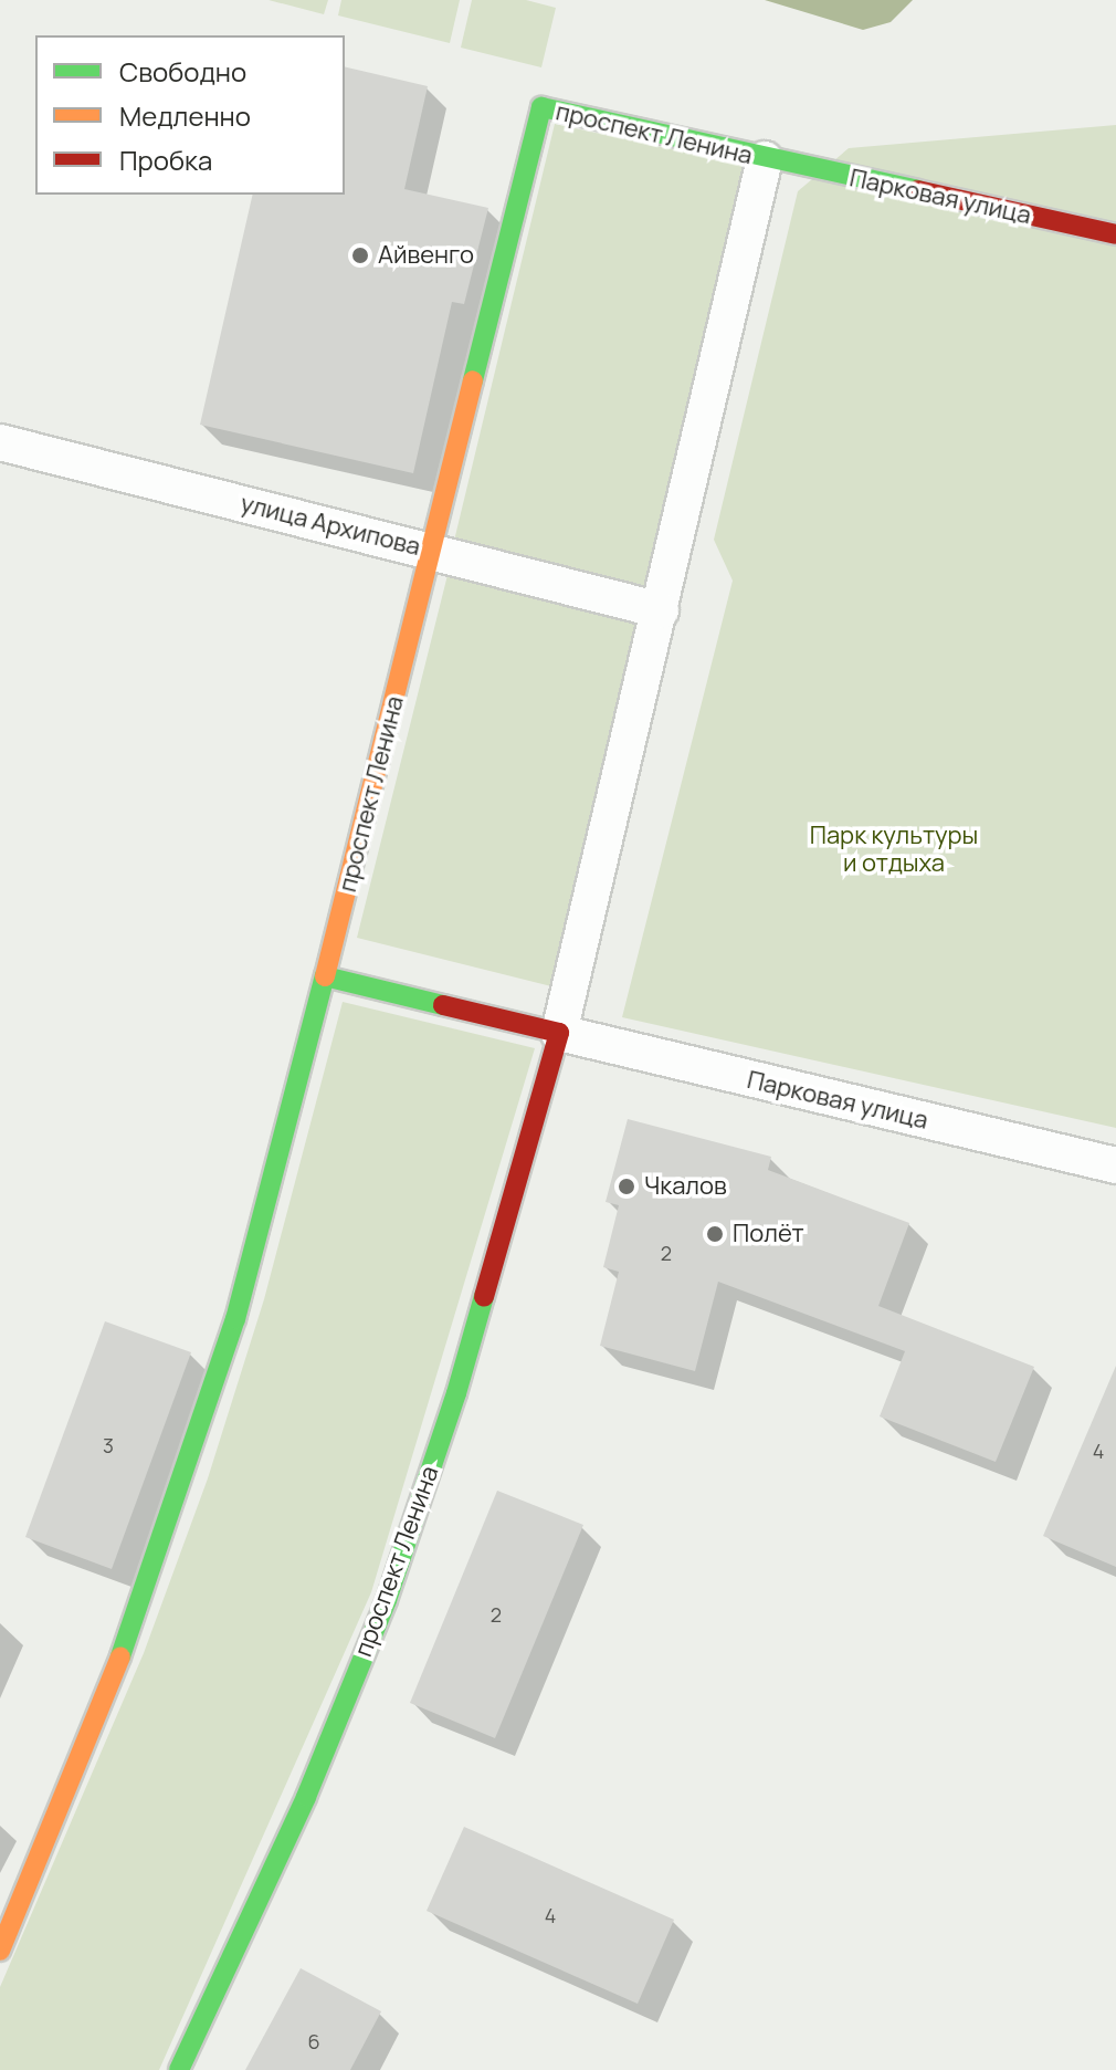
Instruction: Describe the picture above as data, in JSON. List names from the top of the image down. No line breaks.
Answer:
{"streets":{"street":["проспект Ленина","Парковая улица","улица Архипова"]},"crossings":[["проспект Ленина","Парковая улица"],["проспект Ленина","улица Архипова"]],"parks":["Парк культуры и отдыха"],"places":["Айвенго","Чкалов","Полёт"],"house_numbers":["2","3","4","2","4","6"],"legend":["Свободно","Медленно","Пробка"]}
